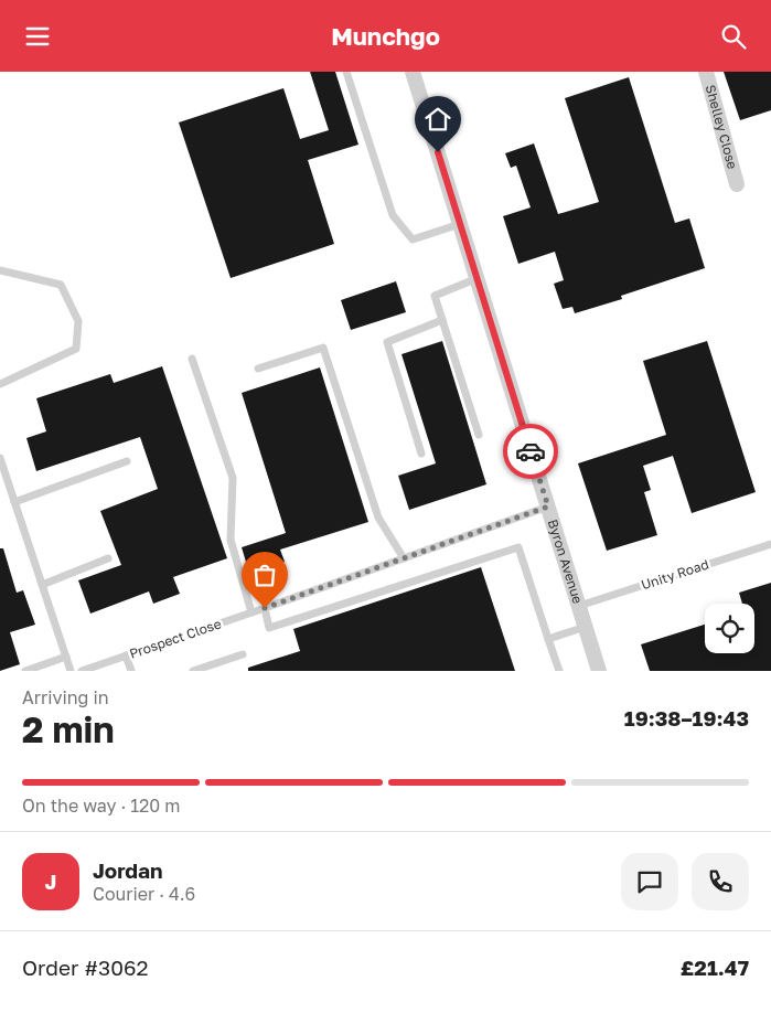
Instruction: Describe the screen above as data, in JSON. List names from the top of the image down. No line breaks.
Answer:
{"streets":{"street":["Shelley Close","Byron Avenue"],"lane":["Unity Road","Prospect Close"]},"crossings":[["Byron Avenue","Unity Road"],["Byron Avenue","Prospect Close"]],"page":{"header":"Munchgo","heading":["2 min","Arriving in","19:38–19:43"],"panel":["Jordan","Courier · 4.6","Order #3062","£21.47"],"bar":"On the way · 120 m","round":"J"}}
